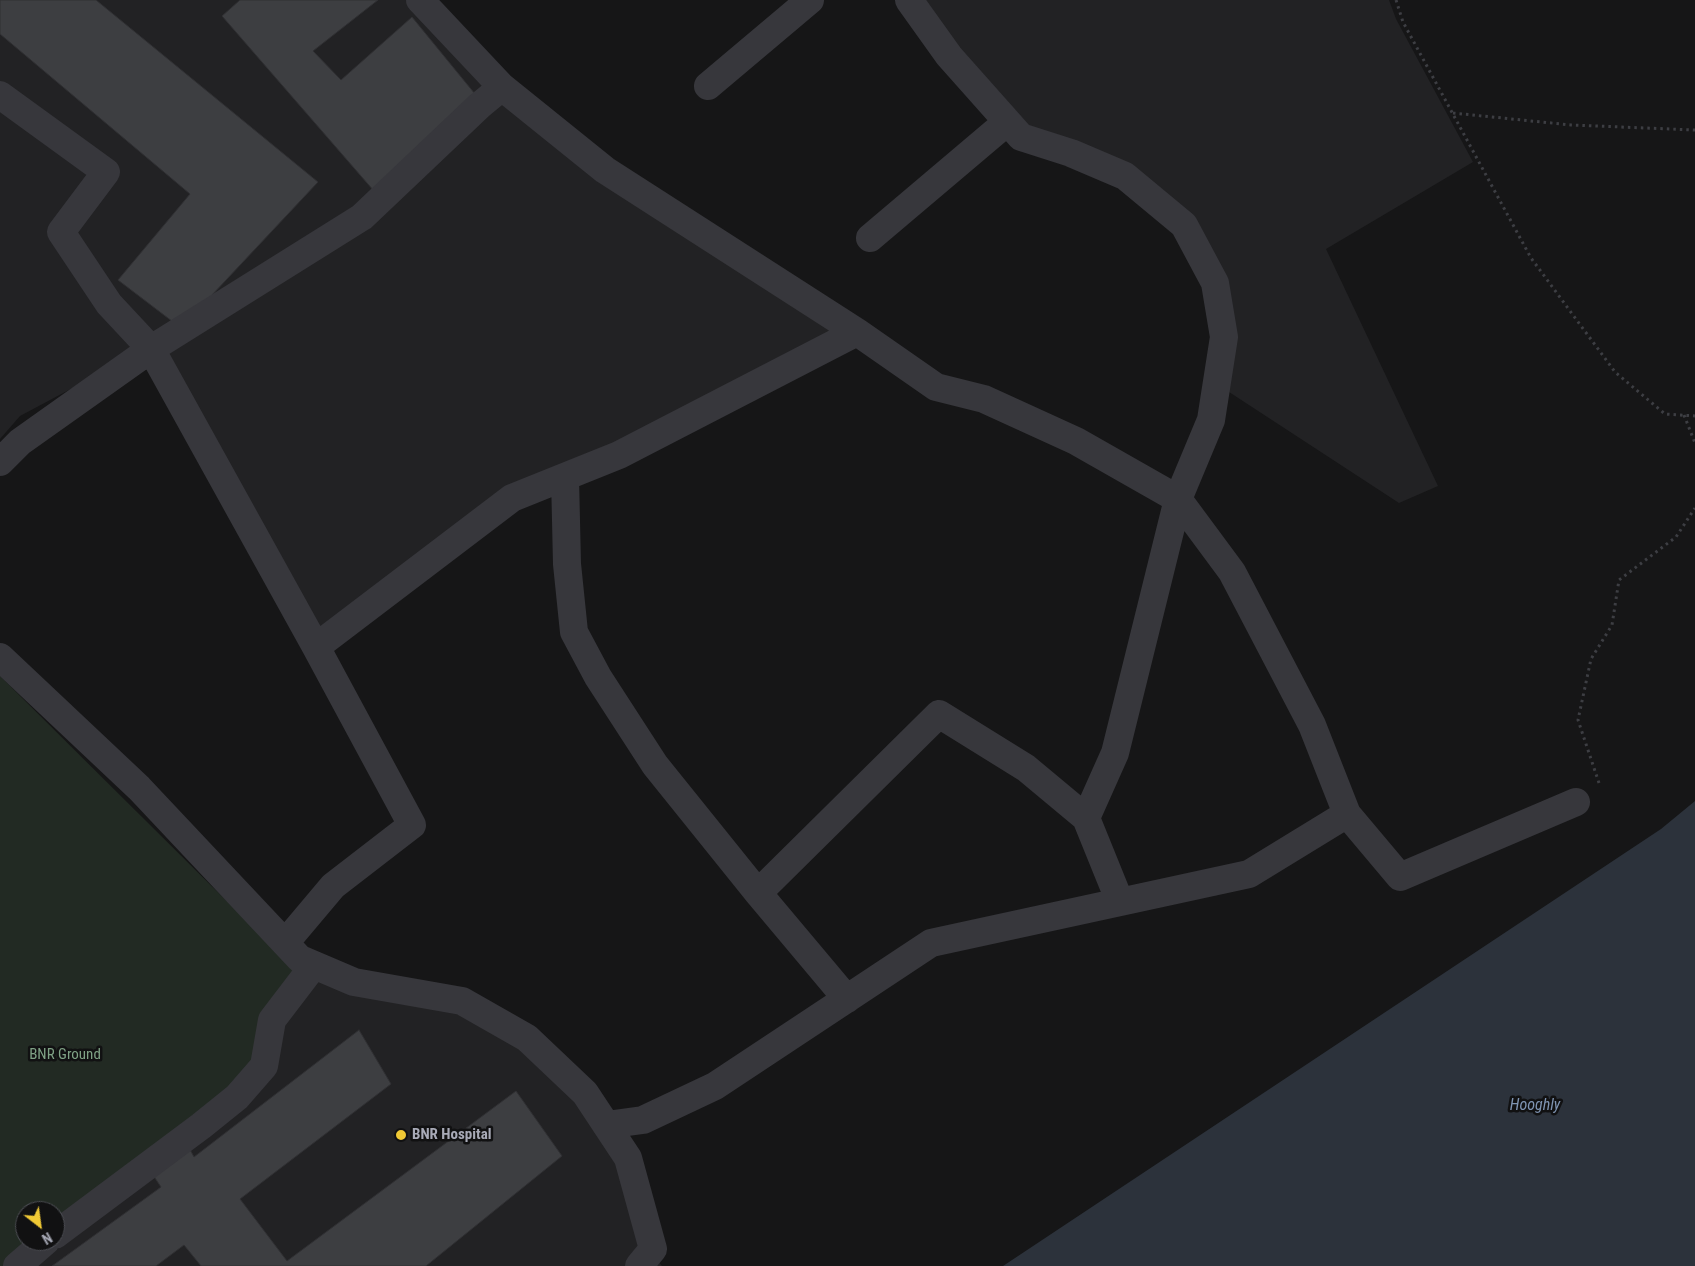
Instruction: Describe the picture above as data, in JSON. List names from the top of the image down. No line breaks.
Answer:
{"water":["Hooghly"],"parks":["BNR Ground"],"places":["BNR Hospital"],"north":"bottom right"}
